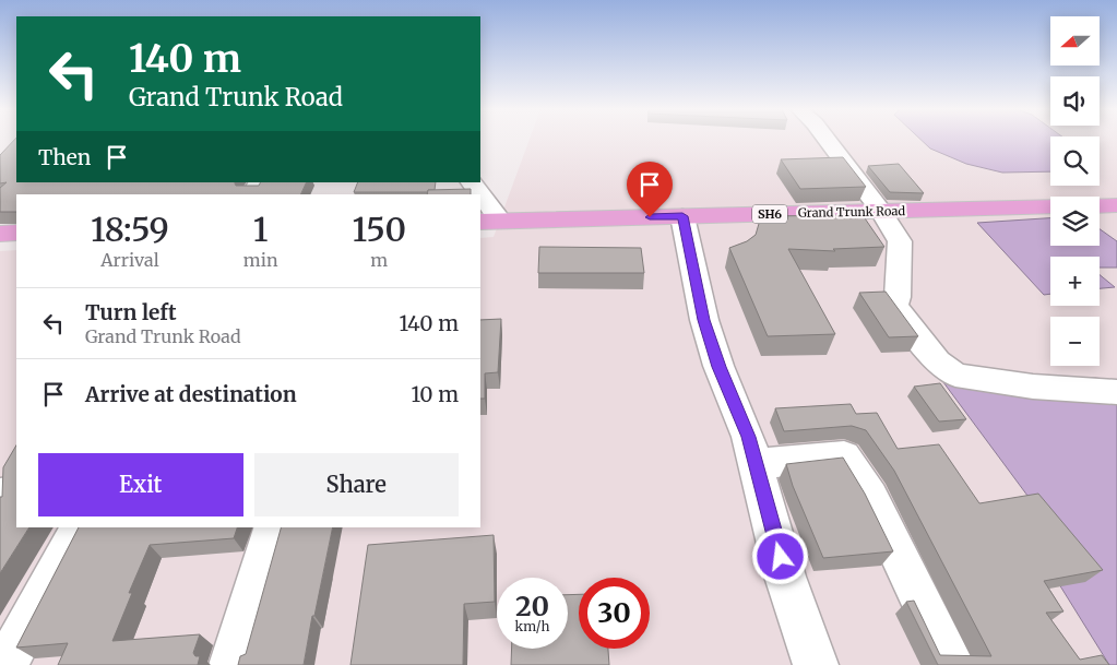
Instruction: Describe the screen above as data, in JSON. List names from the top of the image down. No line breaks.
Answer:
{"streets":{"main road":["Grand Trunk Road","SH6"]},"north":"left","page":{"map_buttons":["+","−"],"turn":["140 m","Grand Trunk Road"],"then":"Then","eta":["18:59","Arrival","1","min","150","m"],"list":[{"name":"Turn left","note":"Grand Trunk Road","value":"140 m"},{"name":"Arrive at destination","value":"10 m"}],"buttons":["Exit","Share"],"speed":"20 km/h","limit":"30"}}
